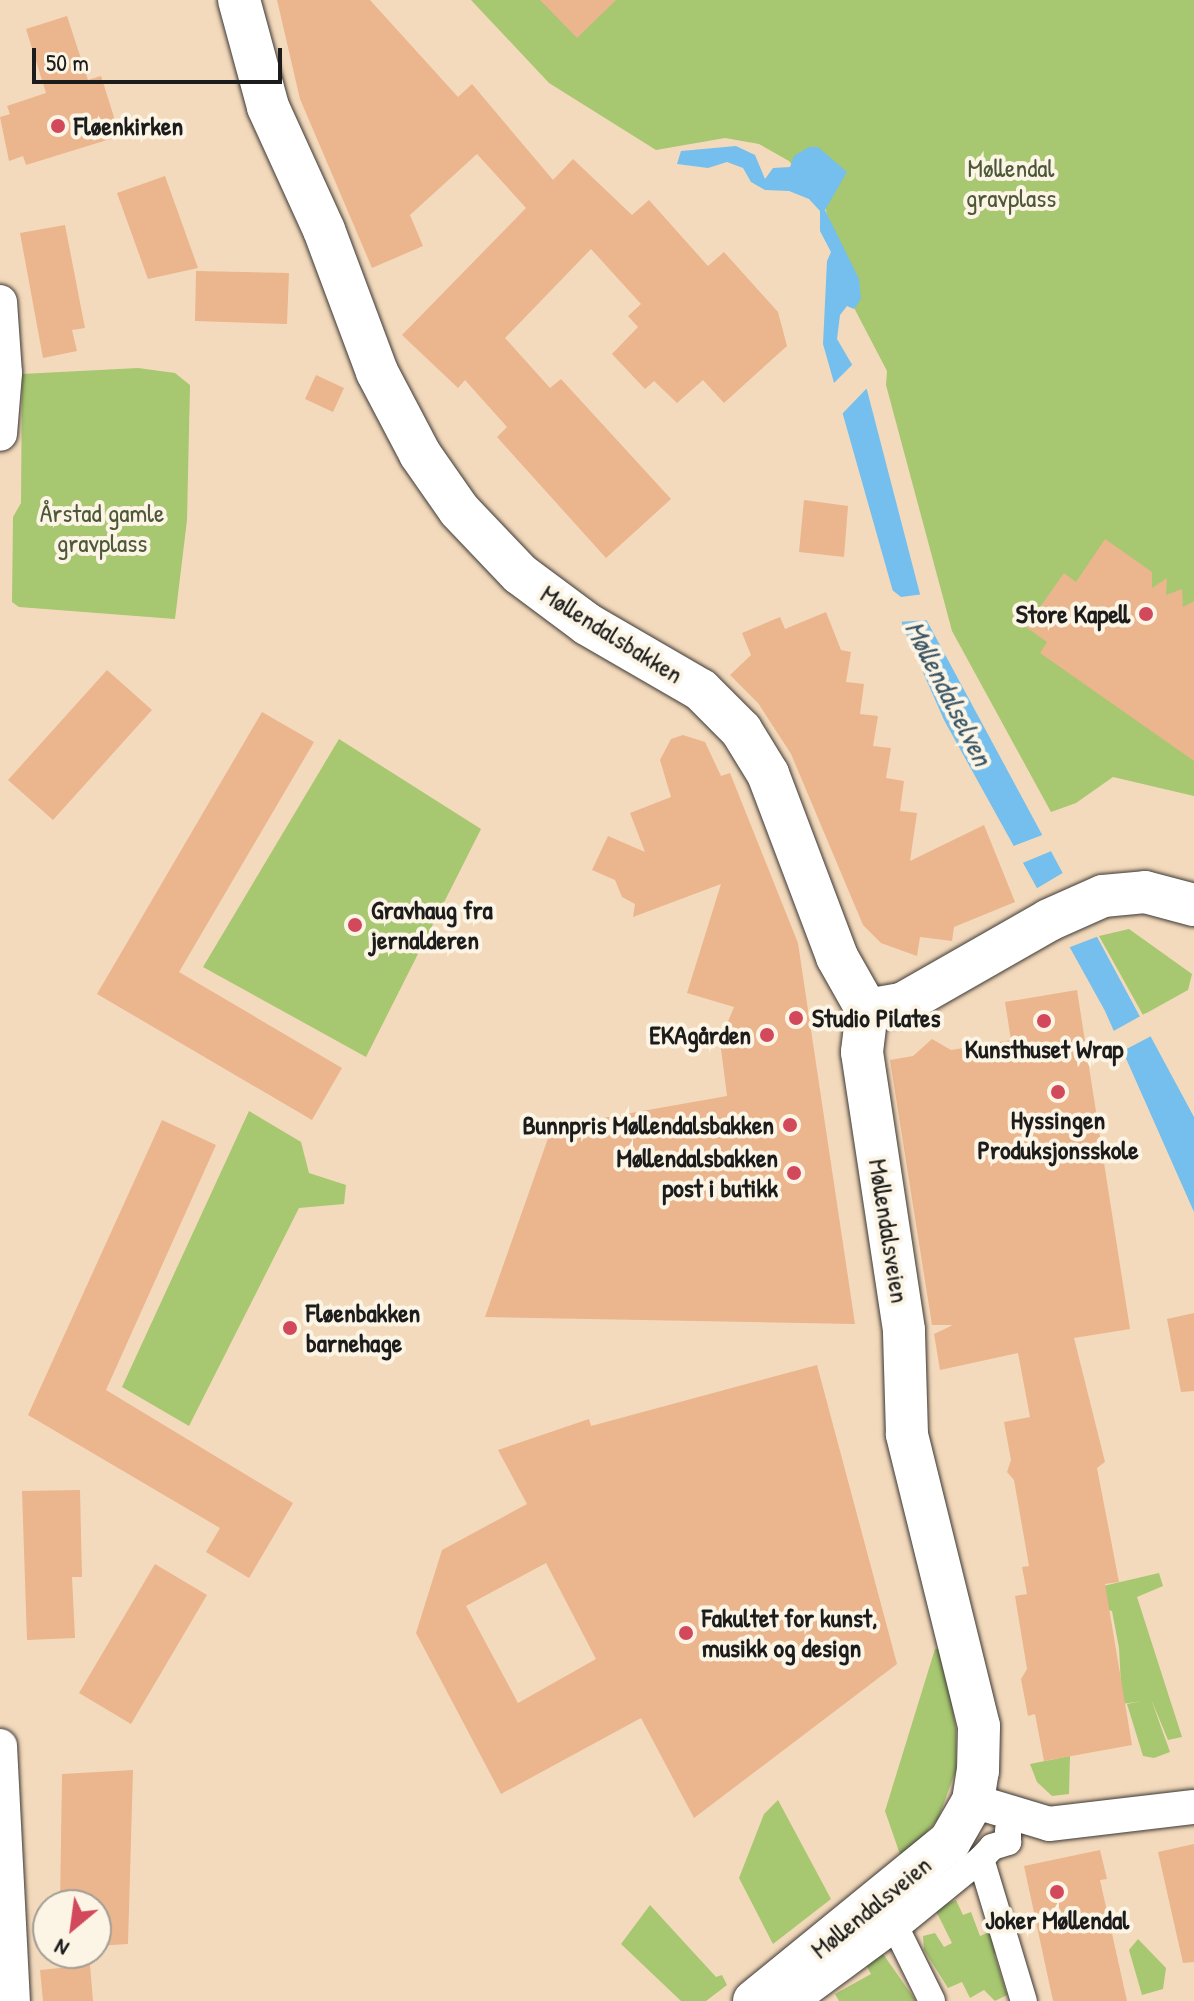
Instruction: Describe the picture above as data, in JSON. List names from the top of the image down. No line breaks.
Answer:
{"streets":{"street":["Møllendalsbakken","Møllendalsveien"]},"crossings":[["Møllendalsbakken","Møllendalsveien"]],"water":["Møllendalselven"],"parks":["Møllendal gravplass","Årstad gamle gravplass"],"places":["Fløenkirken","Store Kapell","Gravhaug fra jernalderen","Studio Pilates","Kunsthuset Wrap","EKAgården","Hyssingen Produksjonsskole","Bunnpris Møllendalsbakken","Møllendalsbakken post i butikk","Fløenbakken barnehage","Fakultet for kunst, musikk og design","Joker Møllendal"],"scale_bar":"50 m","north":"bottom left"}
